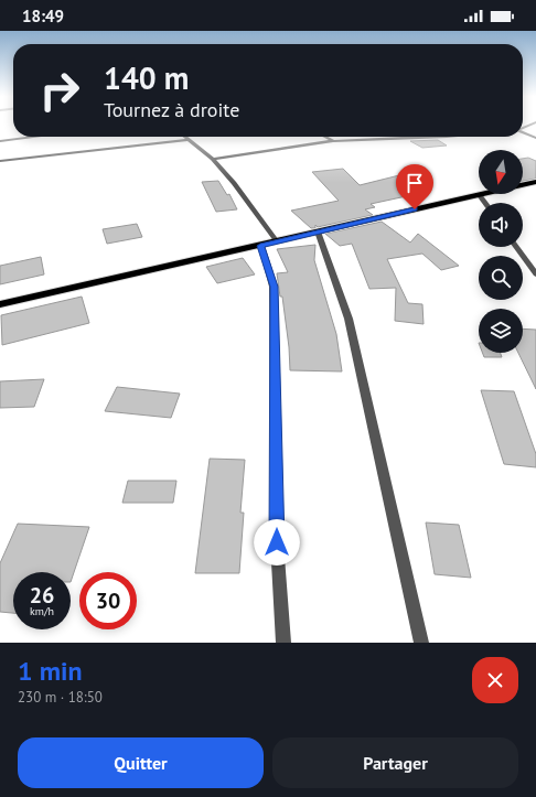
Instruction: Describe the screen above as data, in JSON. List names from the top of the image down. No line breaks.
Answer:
{"north":"bottom","page":{"status":"18:49","turn":["140 m","Tournez à droite"],"speed":"26 km/h","limit":"30","heading":["1 min","230 m · 18:50"],"buttons":["Quitter","Partager"]}}
